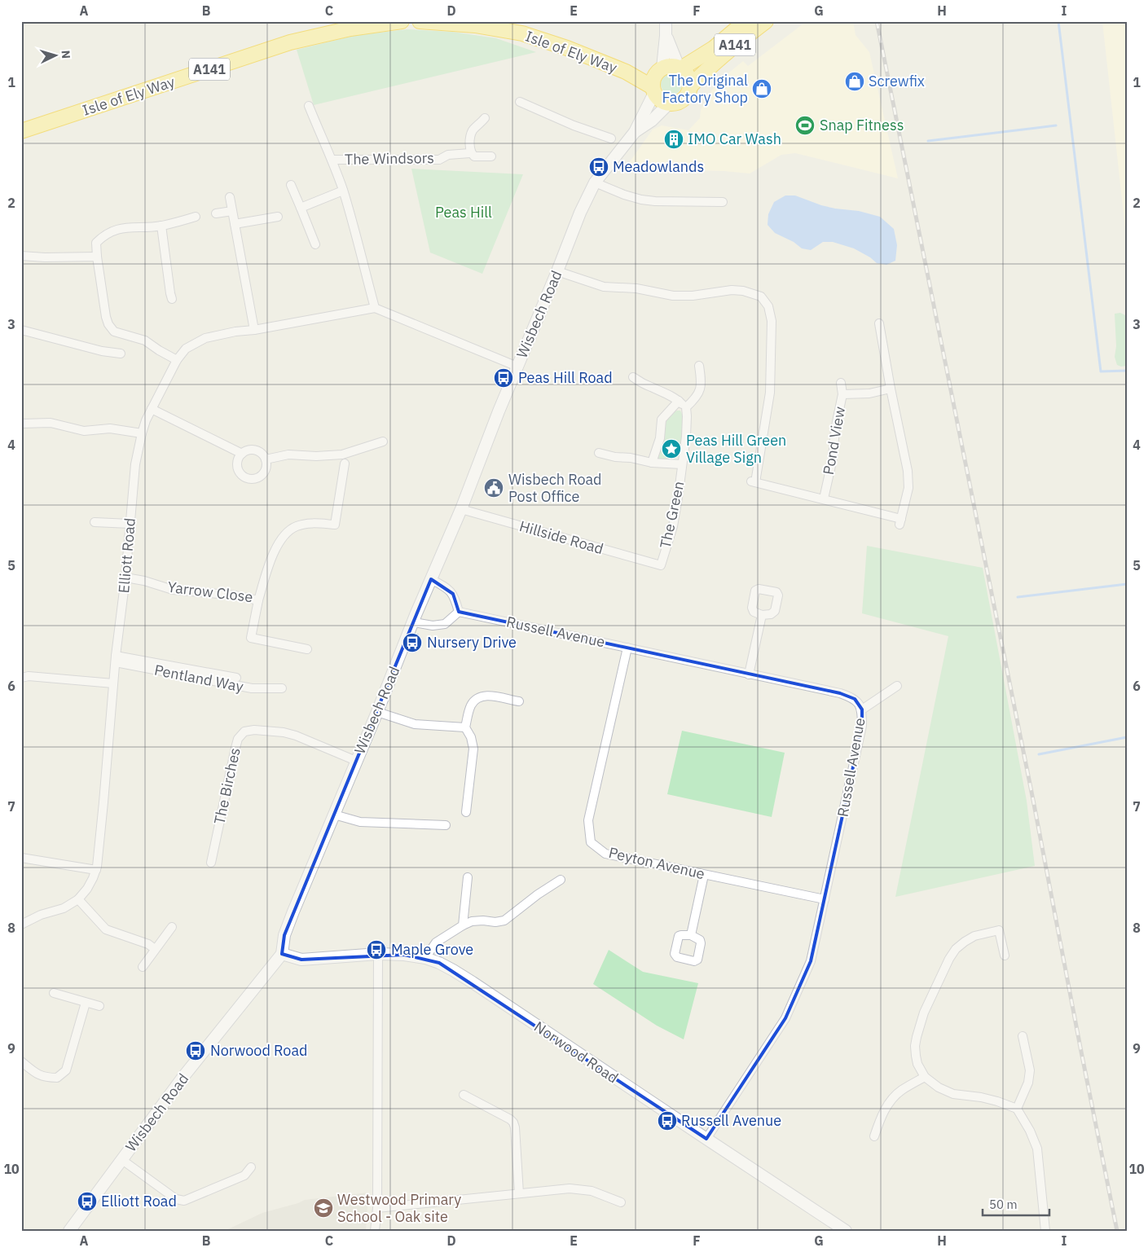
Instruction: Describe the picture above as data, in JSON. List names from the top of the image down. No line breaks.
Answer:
{"streets":{"highway":["A141","Isle of Ely Way"],"main road":["Wisbech Road","Norwood Road"],"street":["The Windsors","Pond View","The Green","Hillside Road","Elliott Road","Yarrow Close","Russell Avenue","Pentland Way","The Birches","Peyton Avenue"]},"crossings":[["A141","Isle of Ely Way"],["A141","Wisbech Road"],["Isle of Ely Way","Wisbech Road"],["Wisbech Road","Hillside Road"],["Wisbech Road","The Birches"],["Wisbech Road","Norwood Road"],["The Green","Hillside Road"],["Elliott Road","Yarrow Close"],["Elliott Road","Pentland Way"],["Russell Avenue","Peyton Avenue"],["Russell Avenue","Norwood Road"]],"parks":["Peas Hill"],"places":{"shop":["Screwfix","The Original Factory Shop"],"sports":["Snap Fitness"],"building":["IMO Car Wash"],"bus stop":["Meadowlands","Peas Hill Road","Nursery Drive","Maple Grove","Norwood Road","Russell Avenue","Elliott Road"],"place":["Peas Hill Green Village Sign"],"public building":["Wisbech Road Post Office"],"school or university":["Westwood Primary School - Oak site"]},"scale_bar":"50 m","north":"right","grid":{"columns":["A","B","C","D","E","F","G","H","I"],"rows":["1","2","3","4","5","6","7","8","9","10"]}}
